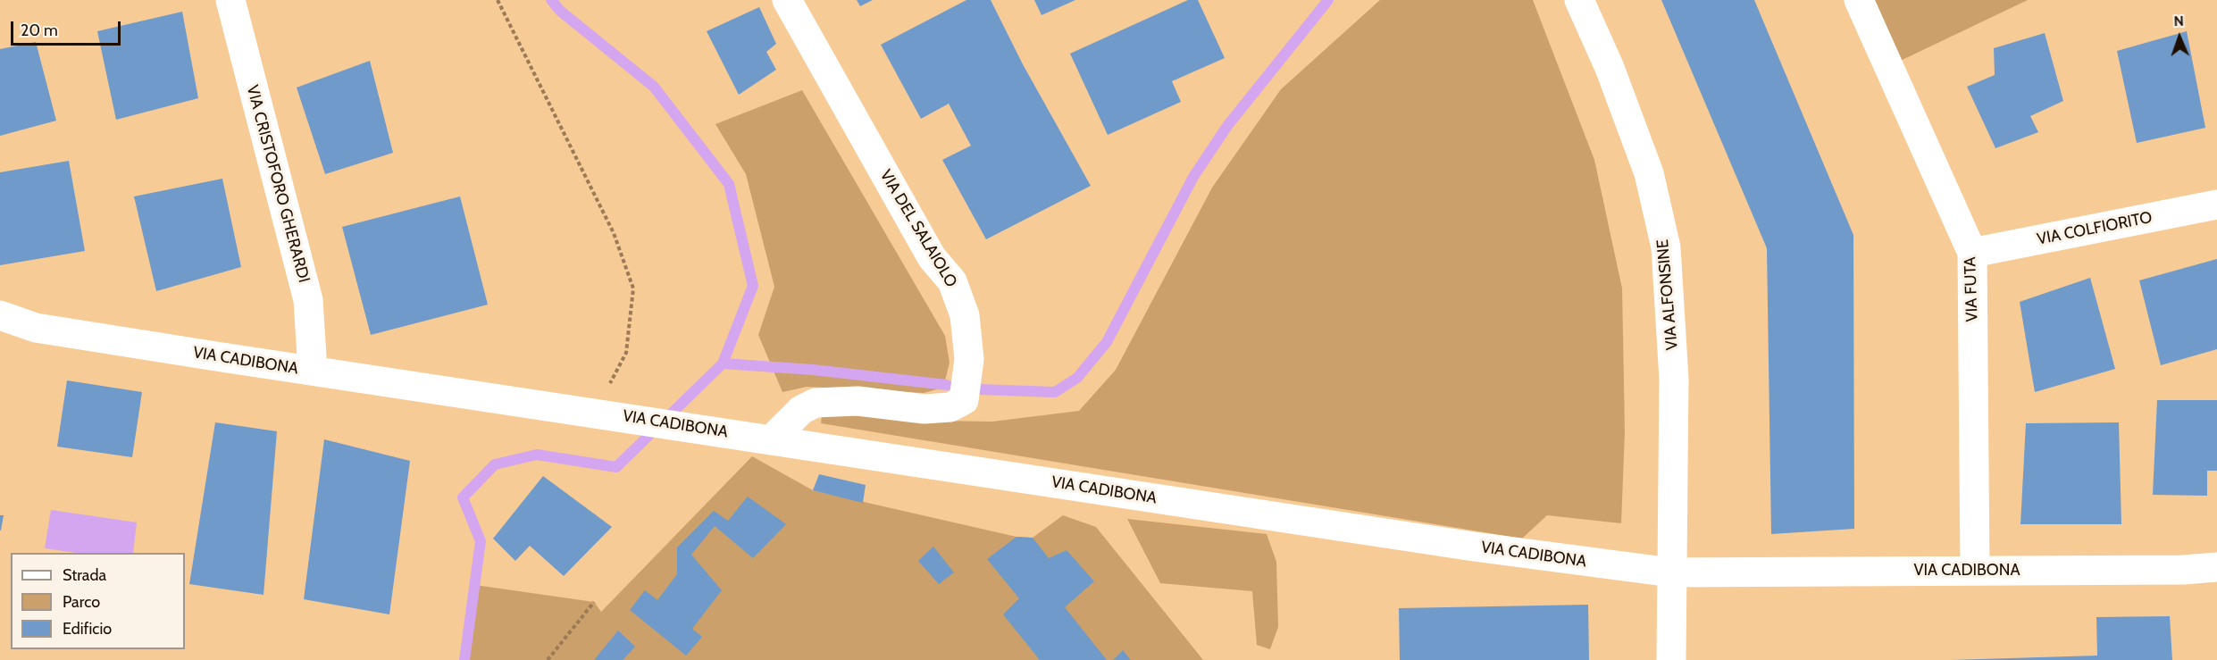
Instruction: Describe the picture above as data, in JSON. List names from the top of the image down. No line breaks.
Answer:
{"streets":{"street":["VIA CRISTOFORO GHERARDI","VIA DEL SALAIOLO","VIA COLFIORITO","VIA FUTA","VIA ALFONSINE","VIA CADIBONA"]},"crossings":[["VIA CRISTOFORO GHERARDI","VIA CADIBONA"],["VIA DEL SALAIOLO","VIA CADIBONA"],["VIA COLFIORITO","VIA FUTA"],["VIA FUTA","VIA CADIBONA"],["VIA ALFONSINE","VIA CADIBONA"]],"legend":["Strada","Parco","Edificio"],"scale_bar":"20 m","north":"top"}
